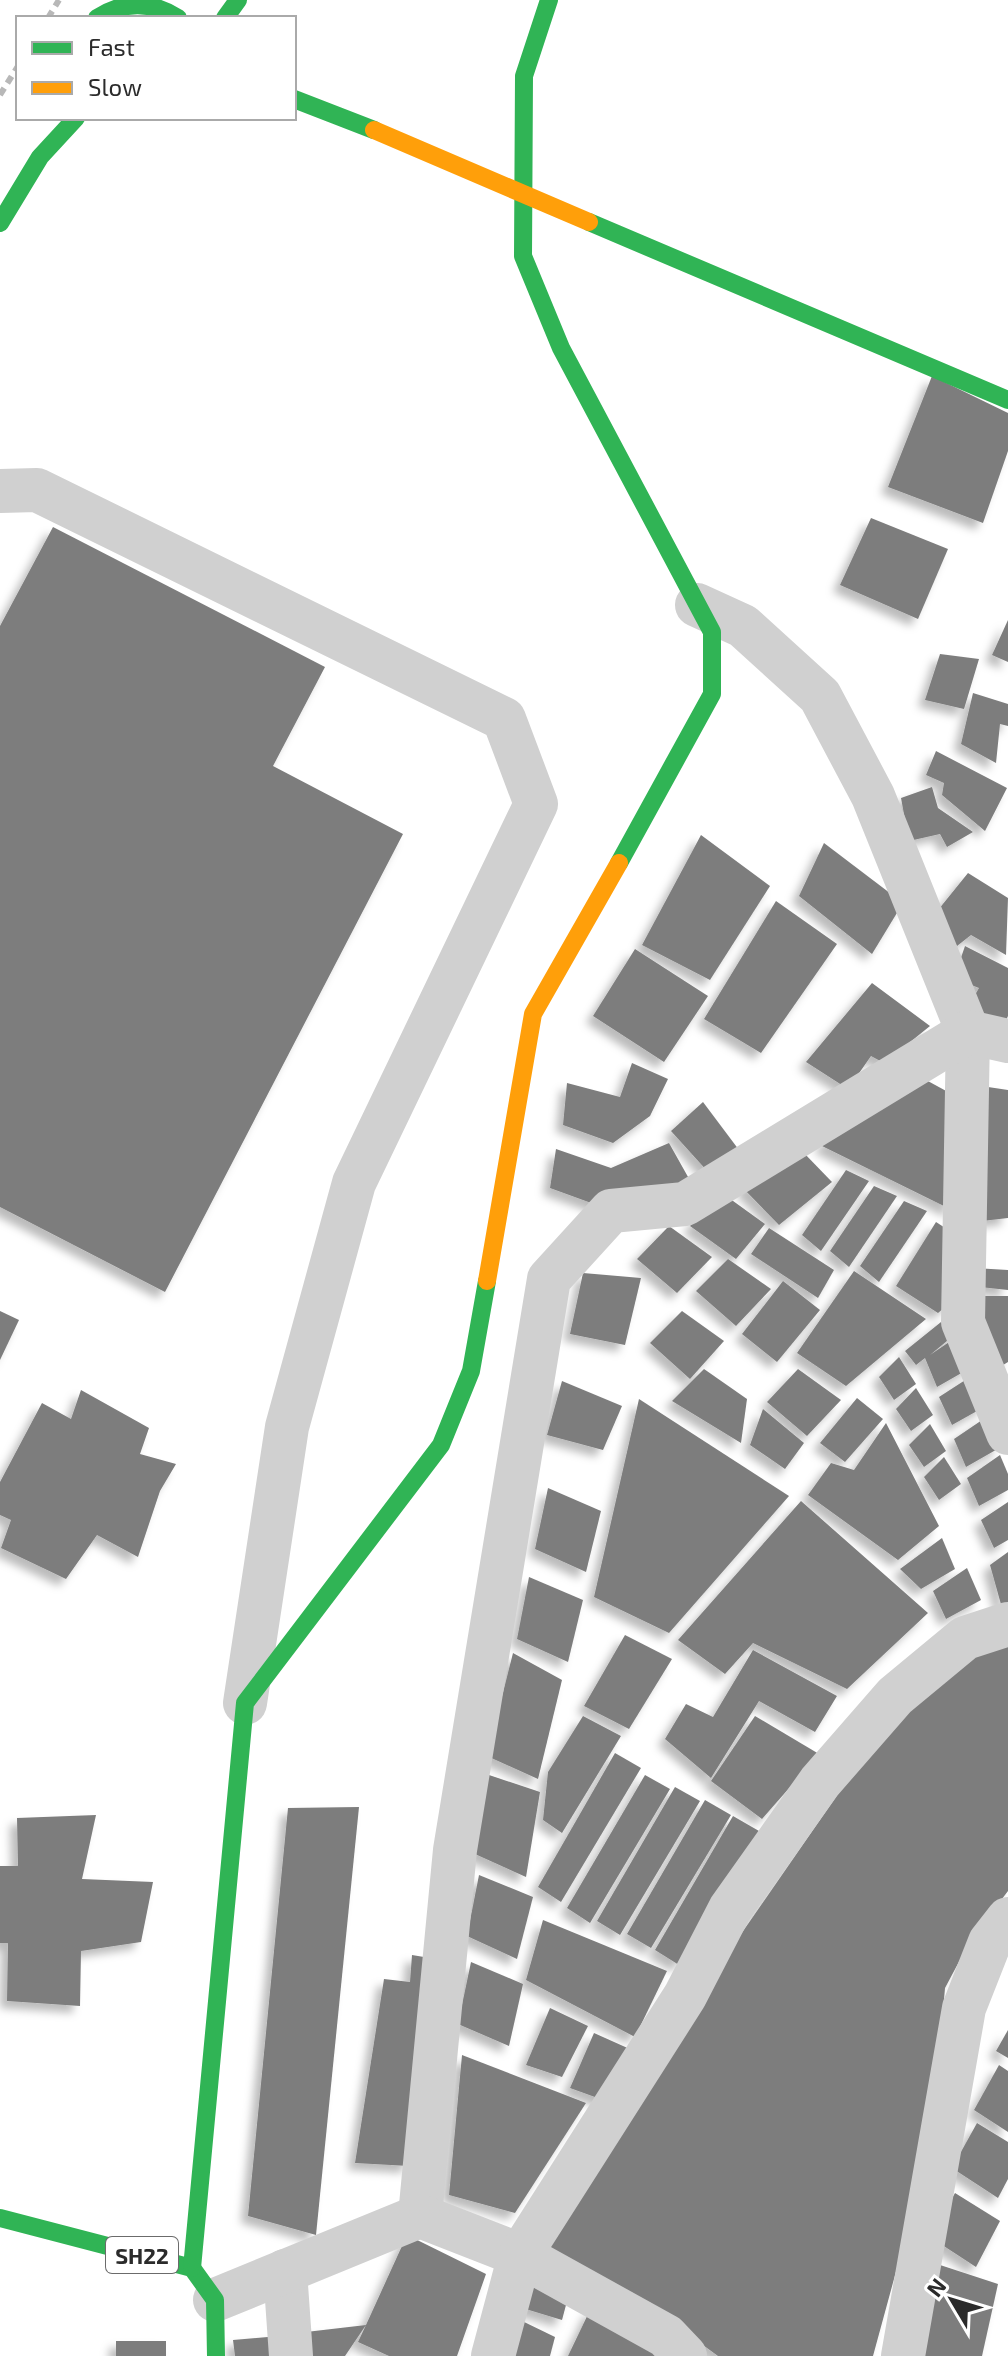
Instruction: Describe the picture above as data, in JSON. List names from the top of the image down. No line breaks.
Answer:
{"streets":{"street":["SH22"]},"legend":["Fast","Slow"],"north":"top left"}
